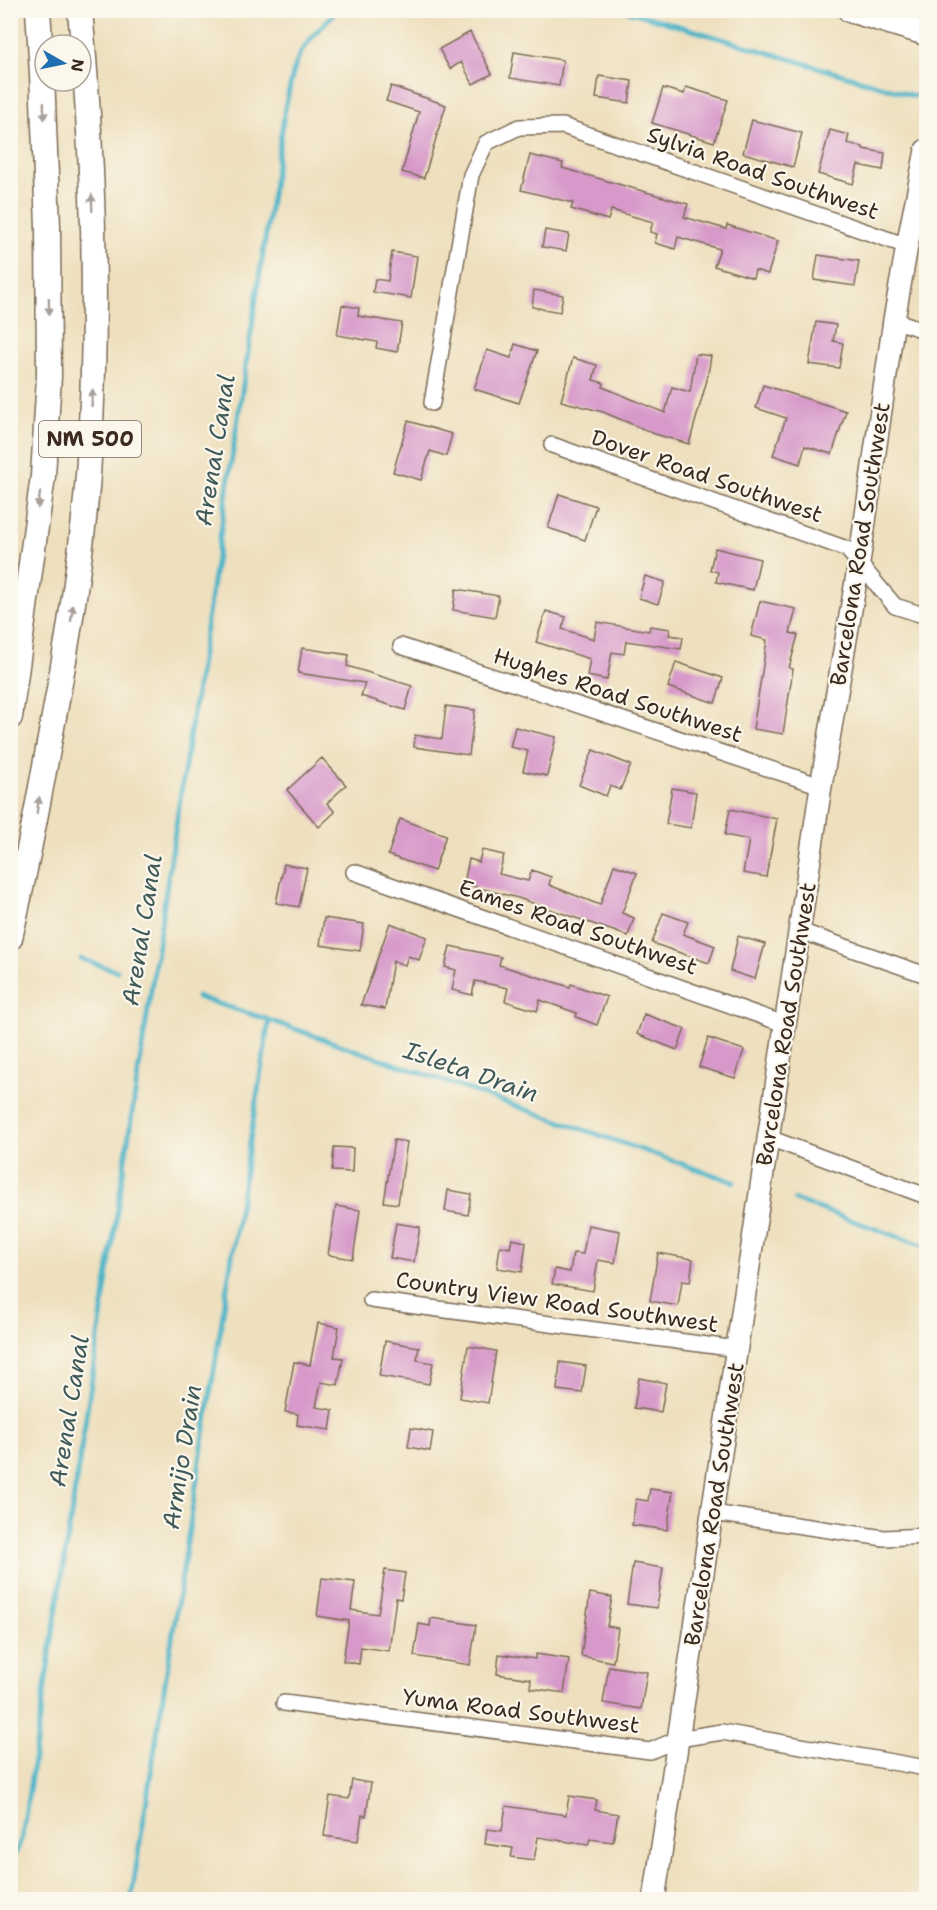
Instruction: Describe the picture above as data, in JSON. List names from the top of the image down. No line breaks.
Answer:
{"streets":{"main road":["NM 500"],"street":["Sylvia Road Southwest","Dover Road Southwest","Barcelona Road Southwest","Hughes Road Southwest","Eames Road Southwest","Country View Road Southwest","Yuma Road Southwest"]},"crossings":[["Sylvia Road Southwest","Barcelona Road Southwest"],["Dover Road Southwest","Barcelona Road Southwest"],["Barcelona Road Southwest","Hughes Road Southwest"],["Barcelona Road Southwest","Eames Road Southwest"],["Barcelona Road Southwest","Country View Road Southwest"],["Barcelona Road Southwest","Yuma Road Southwest"]],"water":["Arenal Canal","Isleta Drain","Armijo Drain"],"north":"right"}
